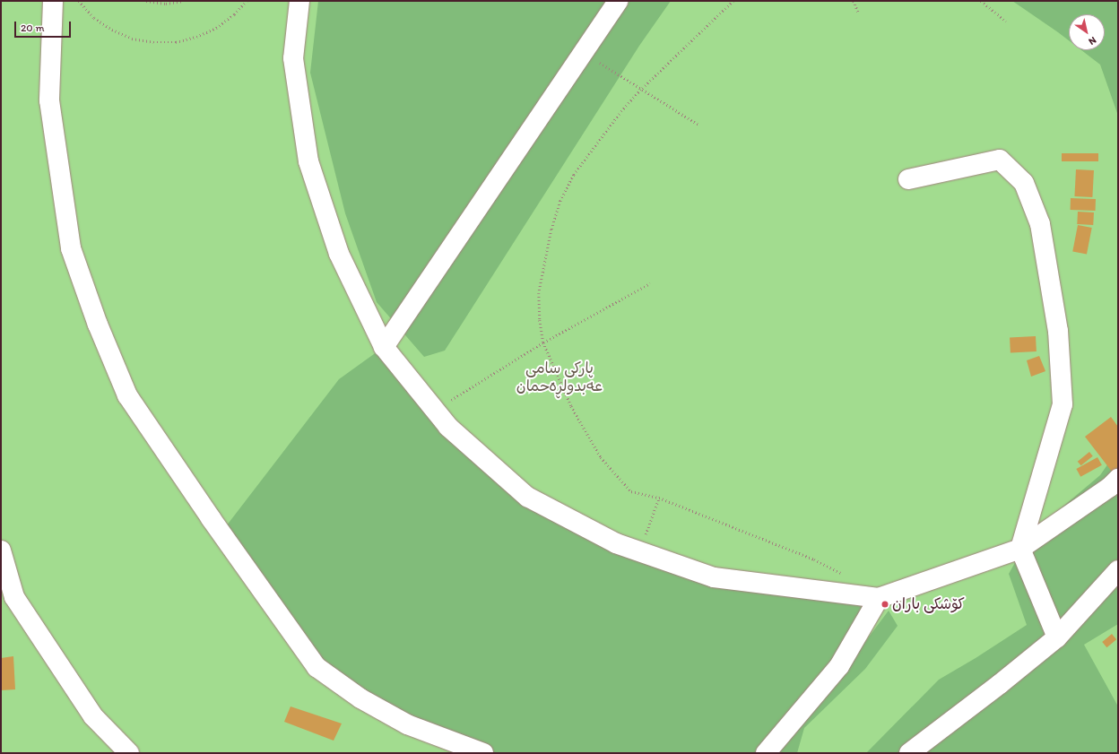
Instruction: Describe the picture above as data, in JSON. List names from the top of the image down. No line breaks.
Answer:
{"parks":["پارکی سامی عەبدولڕەحمان"],"places":["کۆشکی باران"],"scale_bar":"20 m","north":"bottom right"}
